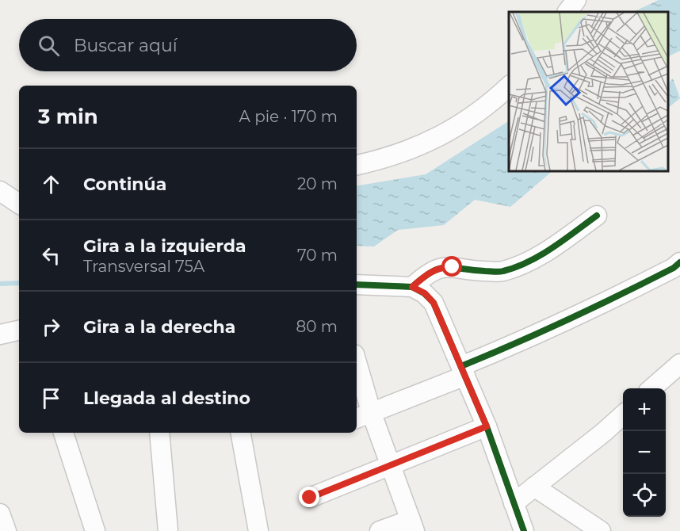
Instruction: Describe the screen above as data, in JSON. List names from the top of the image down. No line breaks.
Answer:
{"page":{"search":"Buscar aquí","heading":["3 min","A pie · 170 m"],"list":[["Continúa","20 m"],["Gira a la izquierda","Transversal 75A","70 m"],["Gira a la derecha","80 m"],"Llegada al destino"],"map_buttons":["+","−"]}}
